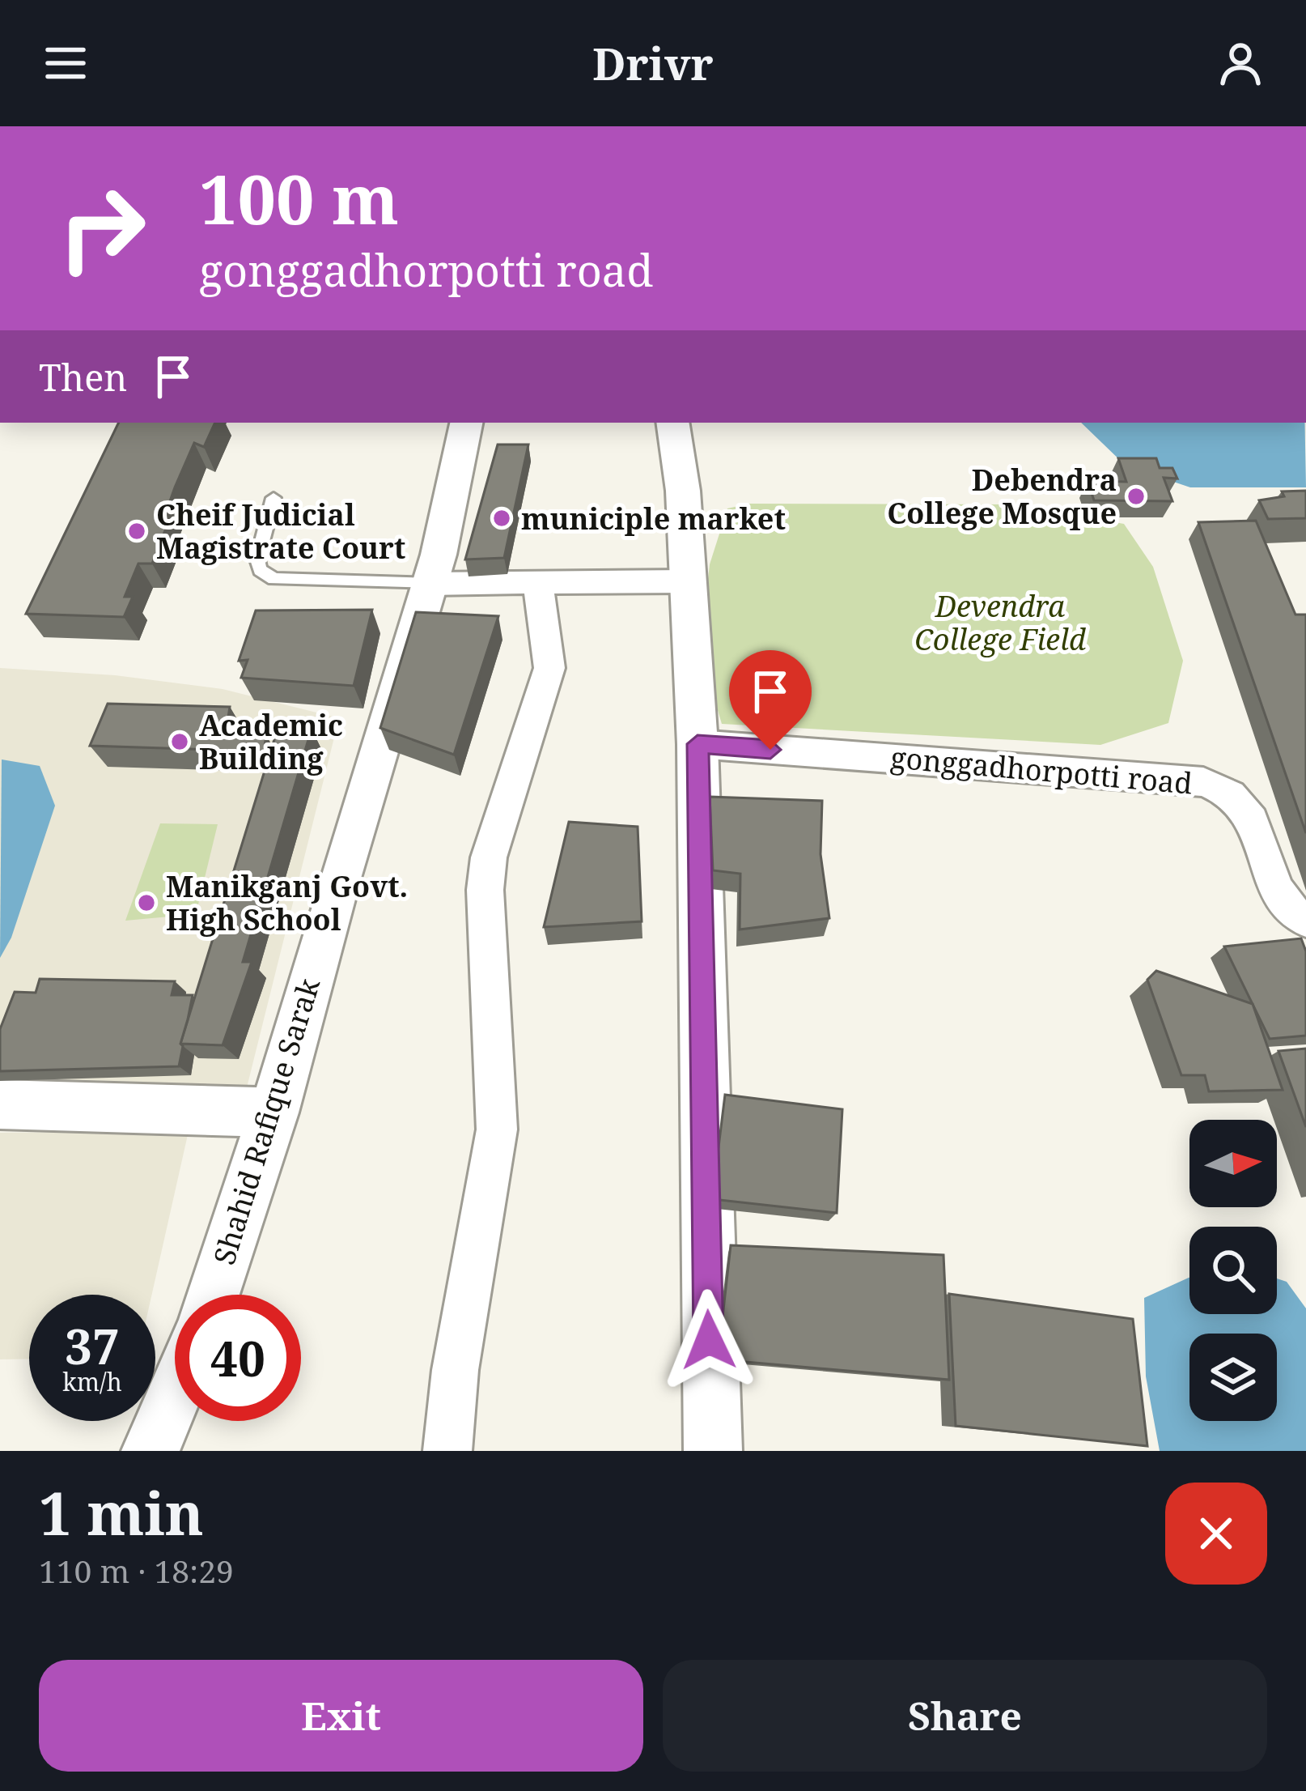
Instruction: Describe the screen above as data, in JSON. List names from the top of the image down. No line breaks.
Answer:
{"streets":{"street":["gonggadhorpotti road","Shahid Rafique Sarak"]},"parks":["Devendra College Field"],"places":["Debendra College Mosque","municiple market","Cheif Judicial Magistrate Court","Academic Building","Manikganj Govt. High School"],"north":"right","page":{"header":"Drivr","turn":["100 m","gonggadhorpotti road"],"then":"Then","speed":"37 km/h","limit":"40","heading":["1 min","110 m · 18:29"],"buttons":["Exit","Share"]}}
